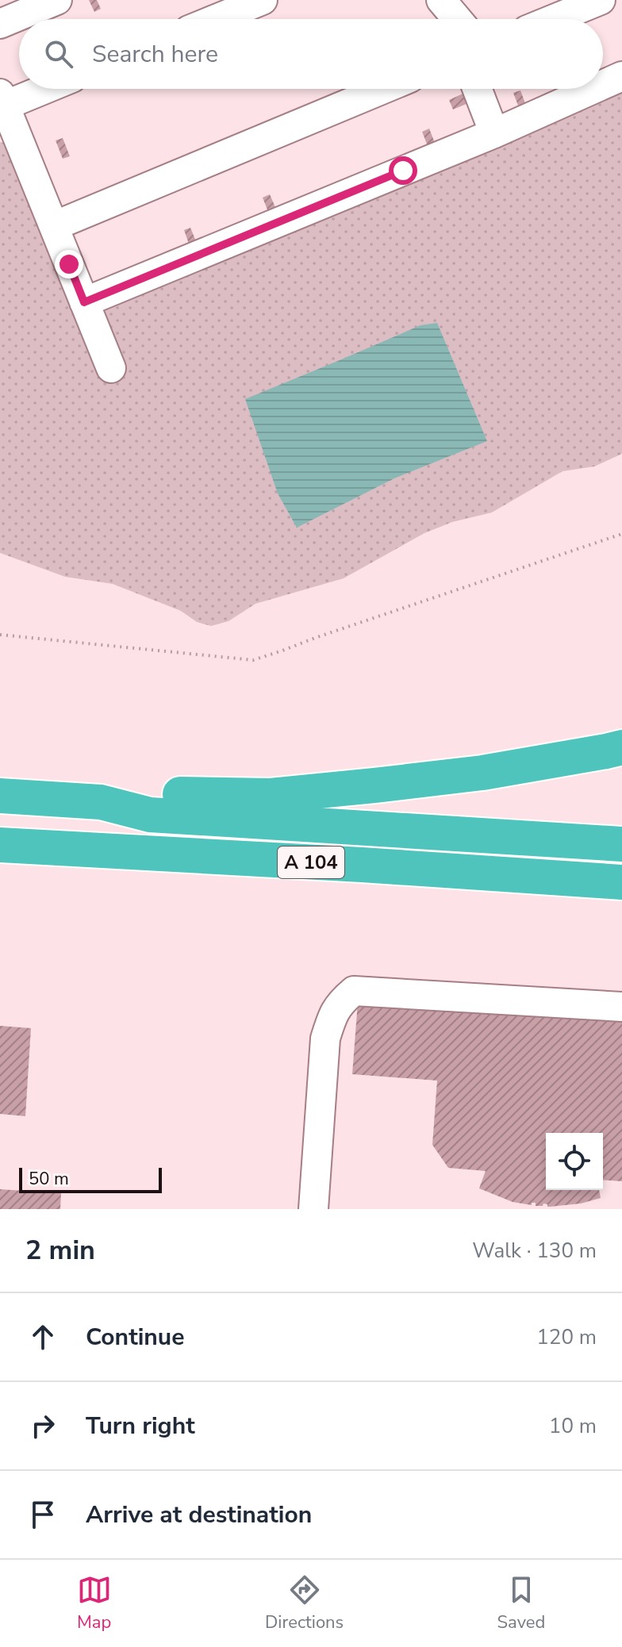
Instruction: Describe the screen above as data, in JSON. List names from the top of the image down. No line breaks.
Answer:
{"streets":{"highway":["A 104"]},"scale_bar":"50 m","page":{"search":"Search here","scale":"50 m","heading":["2 min","Walk · 130 m"],"list":[["Continue","120 m"],["Turn right","10 m"],"Arrive at destination"],"nav":["Map","Directions","Saved"]}}
